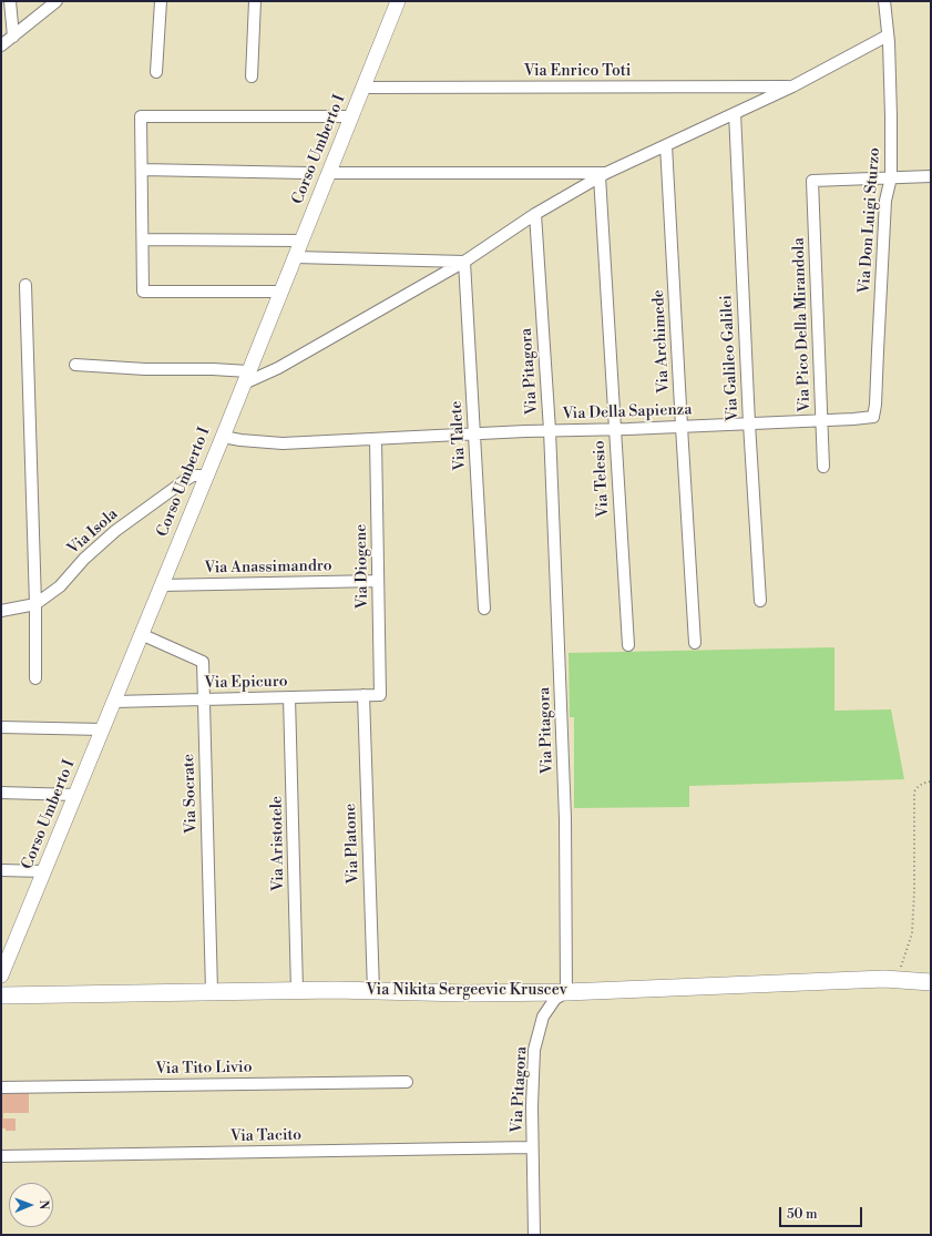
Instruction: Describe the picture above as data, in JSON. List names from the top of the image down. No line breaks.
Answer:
{"streets":{"main road":["Via Nikita Sergeevic Kruscev"],"street":["Via Enrico Toti","Corso Umberto I","Via Don Luigi Sturzo","Via Pico Della Mirandola","Via Archimede","Via Galileo Galilei","Via Pitagora","Via Della Sapienza","Via Talete","Via Telesio","Via Isola","Via Diogene","Via Anassimandro","Via Epicuro","Via Socrate","Via Aristotele","Via Platone","Via Tito Livio","Via Tacito"]},"crossings":[["Via Enrico Toti","Corso Umberto I"],["Corso Umberto I","Via Della Sapienza"],["Corso Umberto I","Via Isola"],["Corso Umberto I","Via Anassimandro"],["Corso Umberto I","Via Epicuro"],["Corso Umberto I","Via Socrate"],["Via Don Luigi Sturzo","Via Pico Della Mirandola"],["Via Don Luigi Sturzo","Via Della Sapienza"],["Via Pico Della Mirandola","Via Della Sapienza"],["Via Archimede","Via Della Sapienza"],["Via Galileo Galilei","Via Della Sapienza"],["Via Pitagora","Via Della Sapienza"],["Via Pitagora","Via Nikita Sergeevic Kruscev"],["Via Pitagora","Via Tacito"],["Via Della Sapienza","Via Talete"],["Via Della Sapienza","Via Telesio"],["Via Della Sapienza","Via Diogene"],["Via Diogene","Via Anassimandro"],["Via Diogene","Via Epicuro"],["Via Epicuro","Via Socrate"],["Via Epicuro","Via Aristotele"],["Via Epicuro","Via Platone"],["Via Socrate","Via Nikita Sergeevic Kruscev"],["Via Aristotele","Via Nikita Sergeevic Kruscev"],["Via Platone","Via Nikita Sergeevic Kruscev"]],"scale_bar":"50 m","north":"right"}
